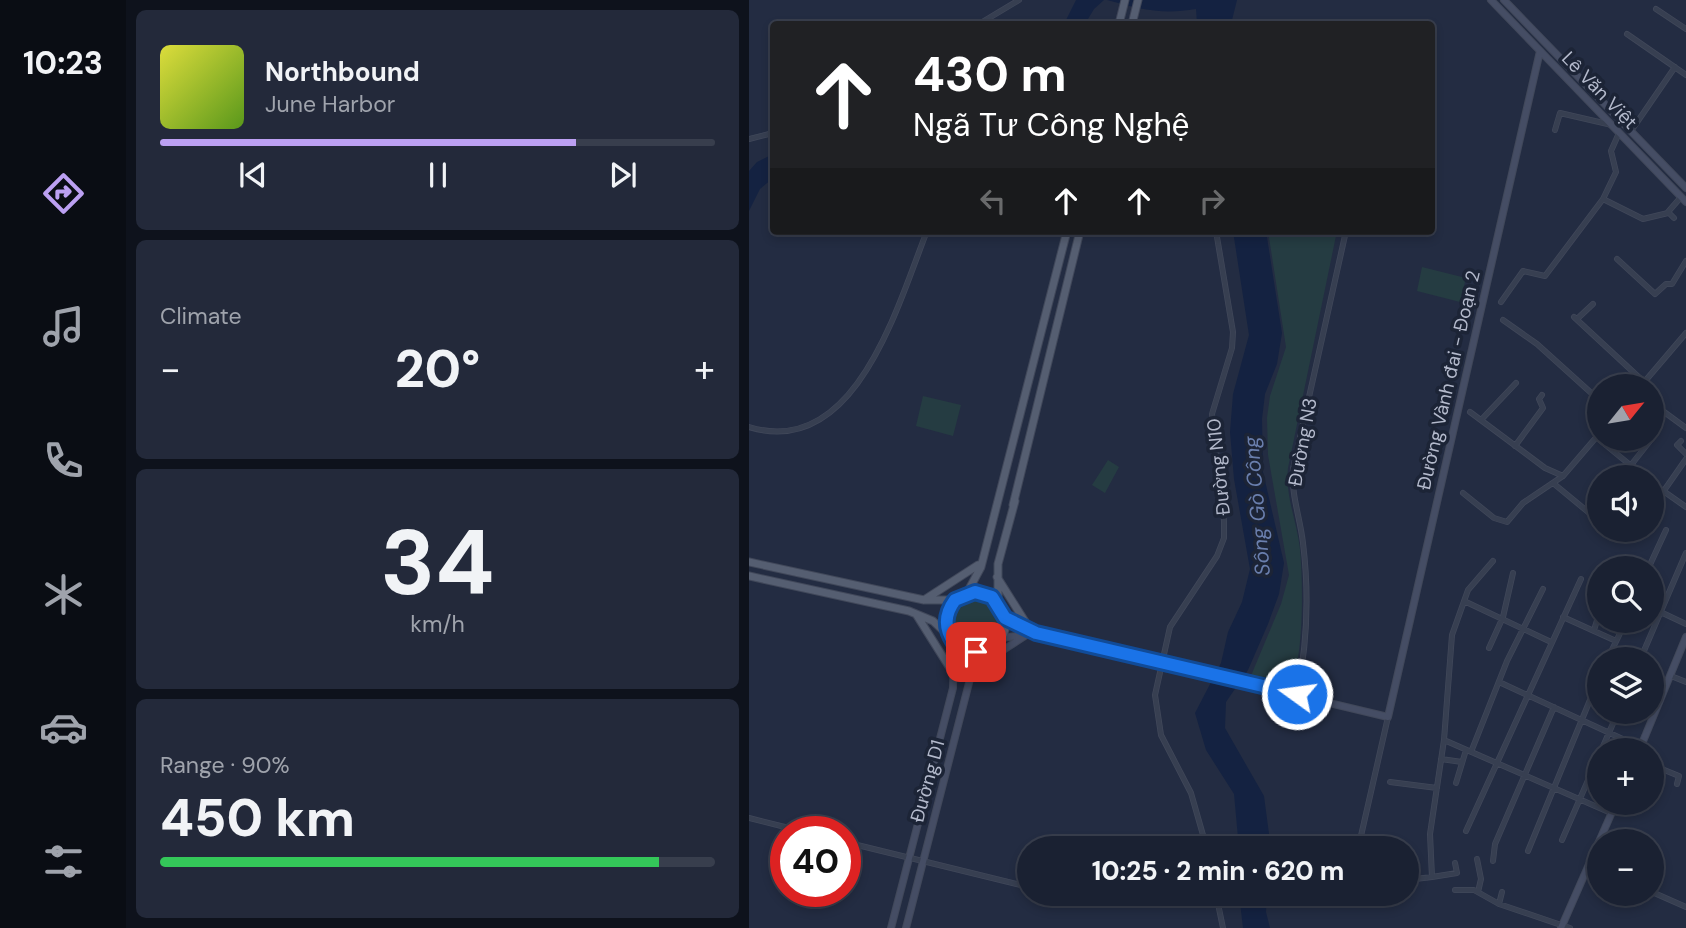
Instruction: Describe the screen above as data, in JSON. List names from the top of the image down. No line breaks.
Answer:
{"streets":{"street":["Lê Văn Việt","Đường Vành đai - Đoạn 2","Đường N3","Đường N10","Đường D1"]},"crossings":[["Lê Văn Việt","Đường Vành đai - Đoạn 2"]],"water":["Sông Gò Công"],"north":"top right","page":{"tabs":"10:23","turn":["430 m","Ngã Tư Công Nghệ"],"song":["Northbound","June Harbor"],"tile":["Climate",["34","km/h"],["Range · 90%","450 km"]],"heat":["−","20°","+"],"map_buttons":["+","−"],"limit":"40","trip":"10:25 · 2 min · 620 m"}}
